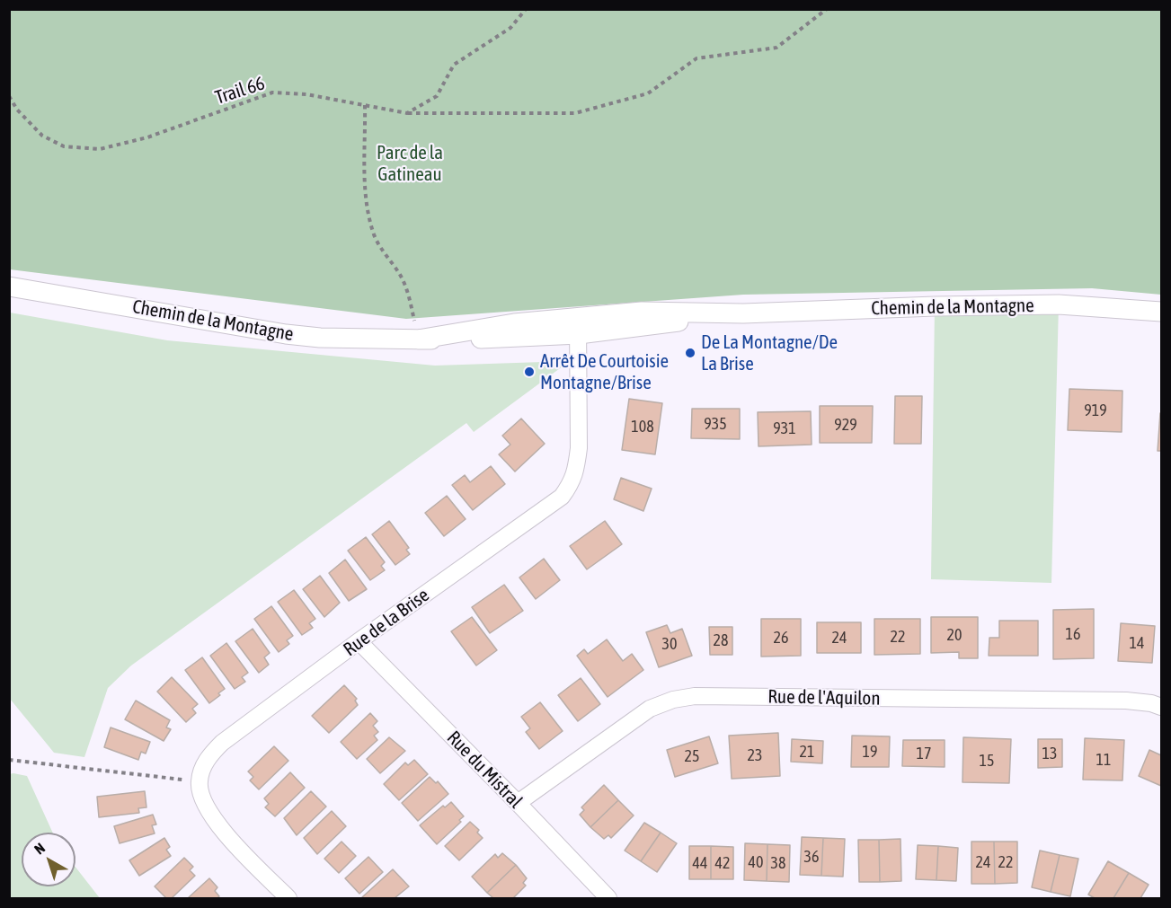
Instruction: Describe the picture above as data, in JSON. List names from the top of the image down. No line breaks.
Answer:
{"streets":{"street":["Chemin de la Montagne","Rue de la Brise","Rue de l'Aquilon","Rue du Mistral"],"path":["Trail 66"]},"crossings":[["Chemin de la Montagne","Rue de la Brise"],["Rue de la Brise","Rue du Mistral"],["Rue de l'Aquilon","Rue du Mistral"]],"parks":["Parc de la Gatineau"],"places":["De La Montagne/De La Brise","Arrêt De Courtoisie Montagne/Brise"],"house_numbers":["919","935","929","108","931","16","20","22","26","24","28","14","30","21","19","17","13","23","25","11","15","36","40","24","22","44","42","38"],"north":"top left"}
